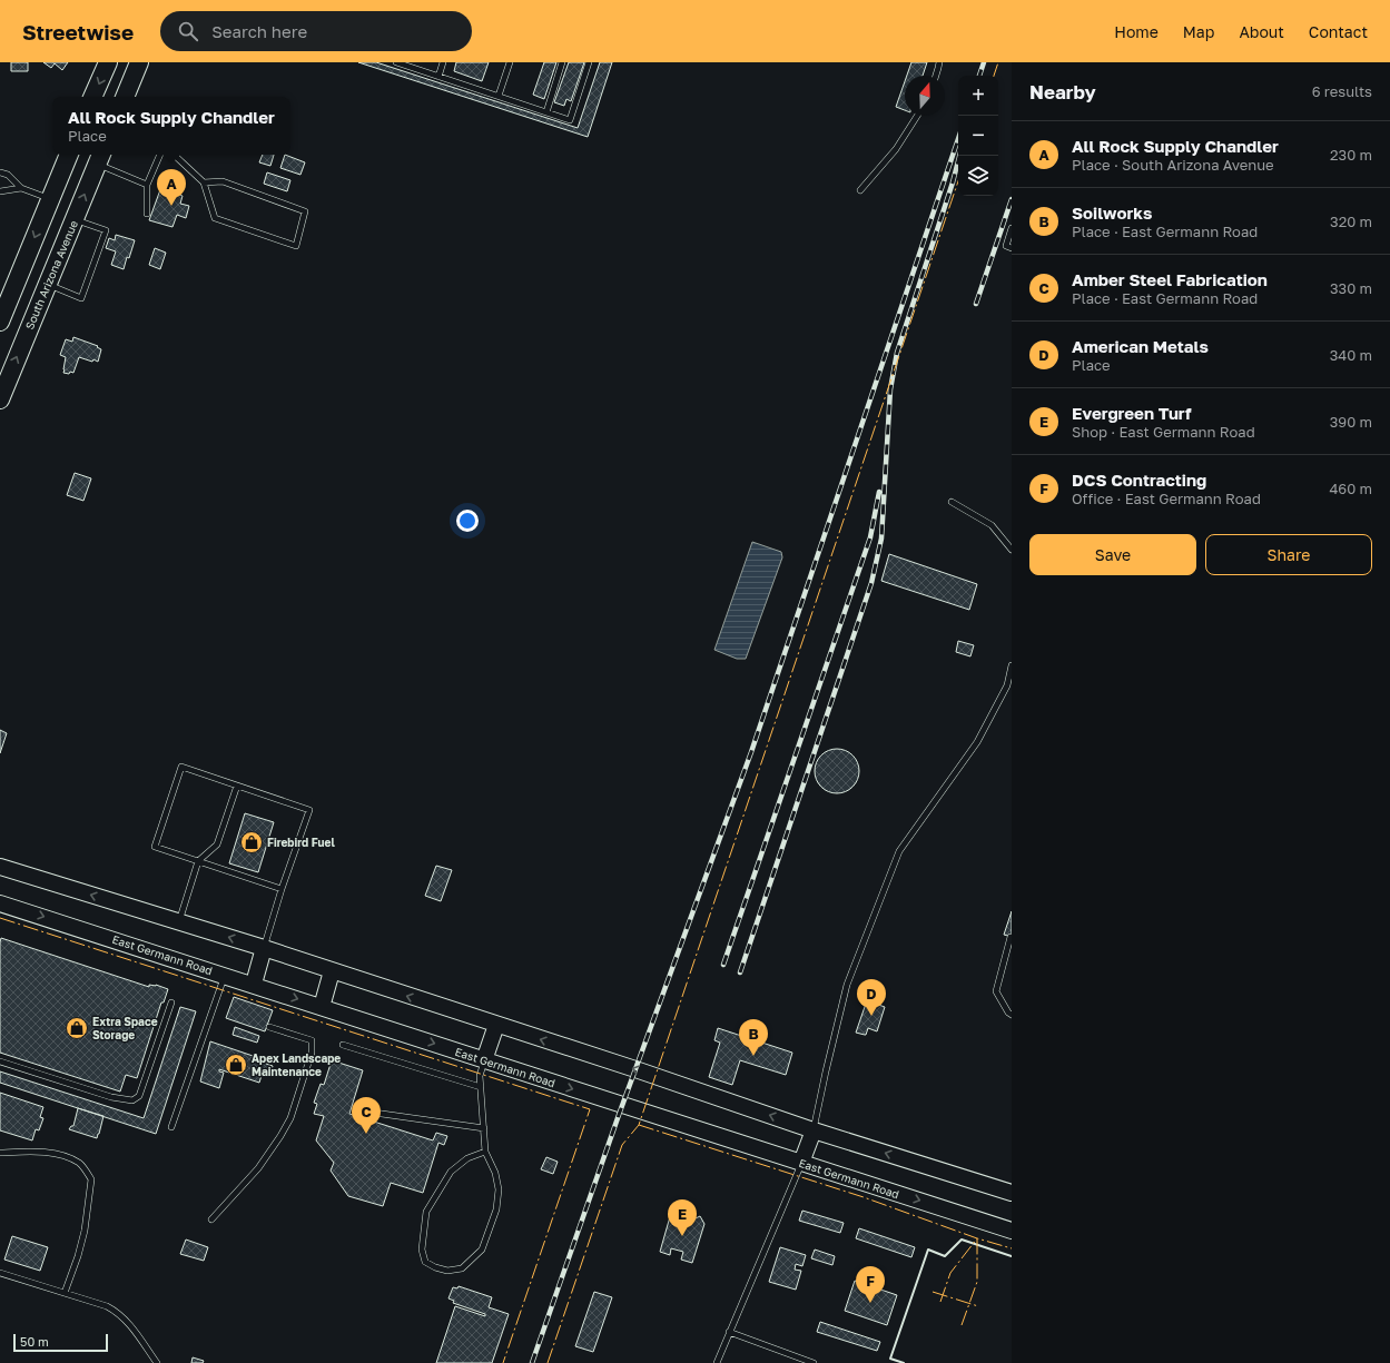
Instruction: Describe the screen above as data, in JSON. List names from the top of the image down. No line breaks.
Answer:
{"streets":{"main road":["South Arizona Avenue","East Germann Road"]},"places":{"shop":["Firebird Fuel","Extra Space Storage","Apex Landscape Maintenance"]},"scale_bar":"50 m","north":"top","page":{"header":"Streetwise","search":"Search here","nav":["Home","Map","About","Contact"],"heading":["Nearby","6 results"],"map_buttons":["+","−"],"popup":["All Rock Supply Chandler","Place"],"list":[{"mark":"A","name":"All Rock Supply Chandler","note":"Place · South Arizona Avenue","value":"230 m"},{"mark":"B","name":"Soilworks","note":"Place · East Germann Road","value":"320 m"},{"mark":"C","name":"Amber Steel Fabrication","note":"Place · East Germann Road","value":"330 m"},{"mark":"D","name":"American Metals","note":"Place","value":"340 m"},{"mark":"E","name":"Evergreen Turf","note":"Shop · East Germann Road","value":"390 m"},{"mark":"F","name":"DCS Contracting","note":"Office · East Germann Road","value":"460 m"}],"pins":["A","D","B","C","E","F"],"buttons":["Save","Share"],"scale":"50 m"}}
